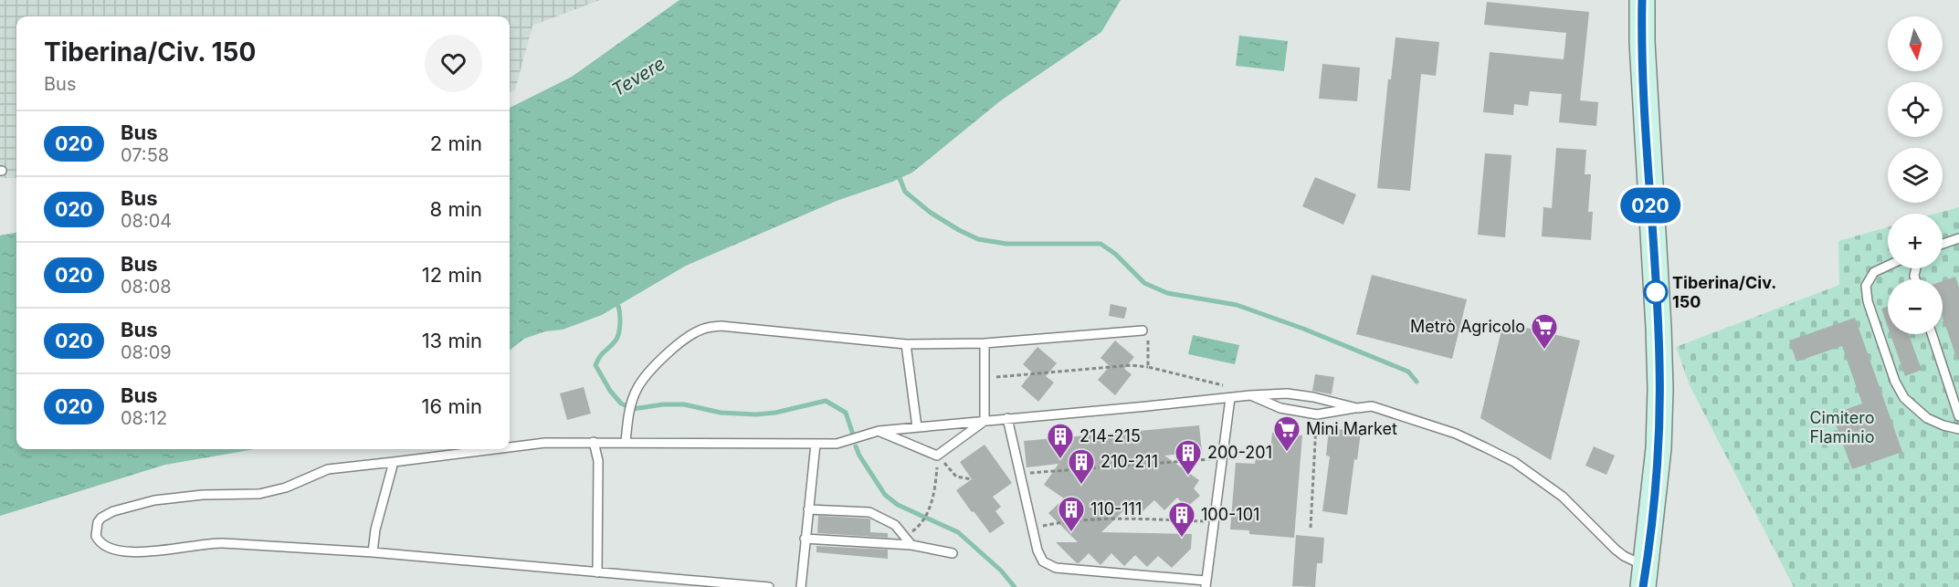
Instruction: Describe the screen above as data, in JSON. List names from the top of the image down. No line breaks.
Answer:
{"water":["Tevere"],"parks":["Cimitero Flaminio"],"places":{"other":["Tiberina/Civ. 150"],"supermarket":["Metrò Agricolo","Mini Market"],"building":["214-215","200-201","210-211","110-111","100-101"]},"lines":["bus line 020"],"north":"bottom","page":{"on_map":"020","map_buttons":["+","−"],"heading":["Tiberina/Civ. 150","Bus"],"list":[{"mark":"020","name":"Bus","note":"07:58","value":"2 min"},{"mark":"020","name":"Bus","note":"08:04","value":"8 min"},{"mark":"020","name":"Bus","note":"08:08","value":"12 min"},{"mark":"020","name":"Bus","note":"08:09","value":"13 min"},{"mark":"020","name":"Bus","note":"08:12","value":"16 min"}]}}
